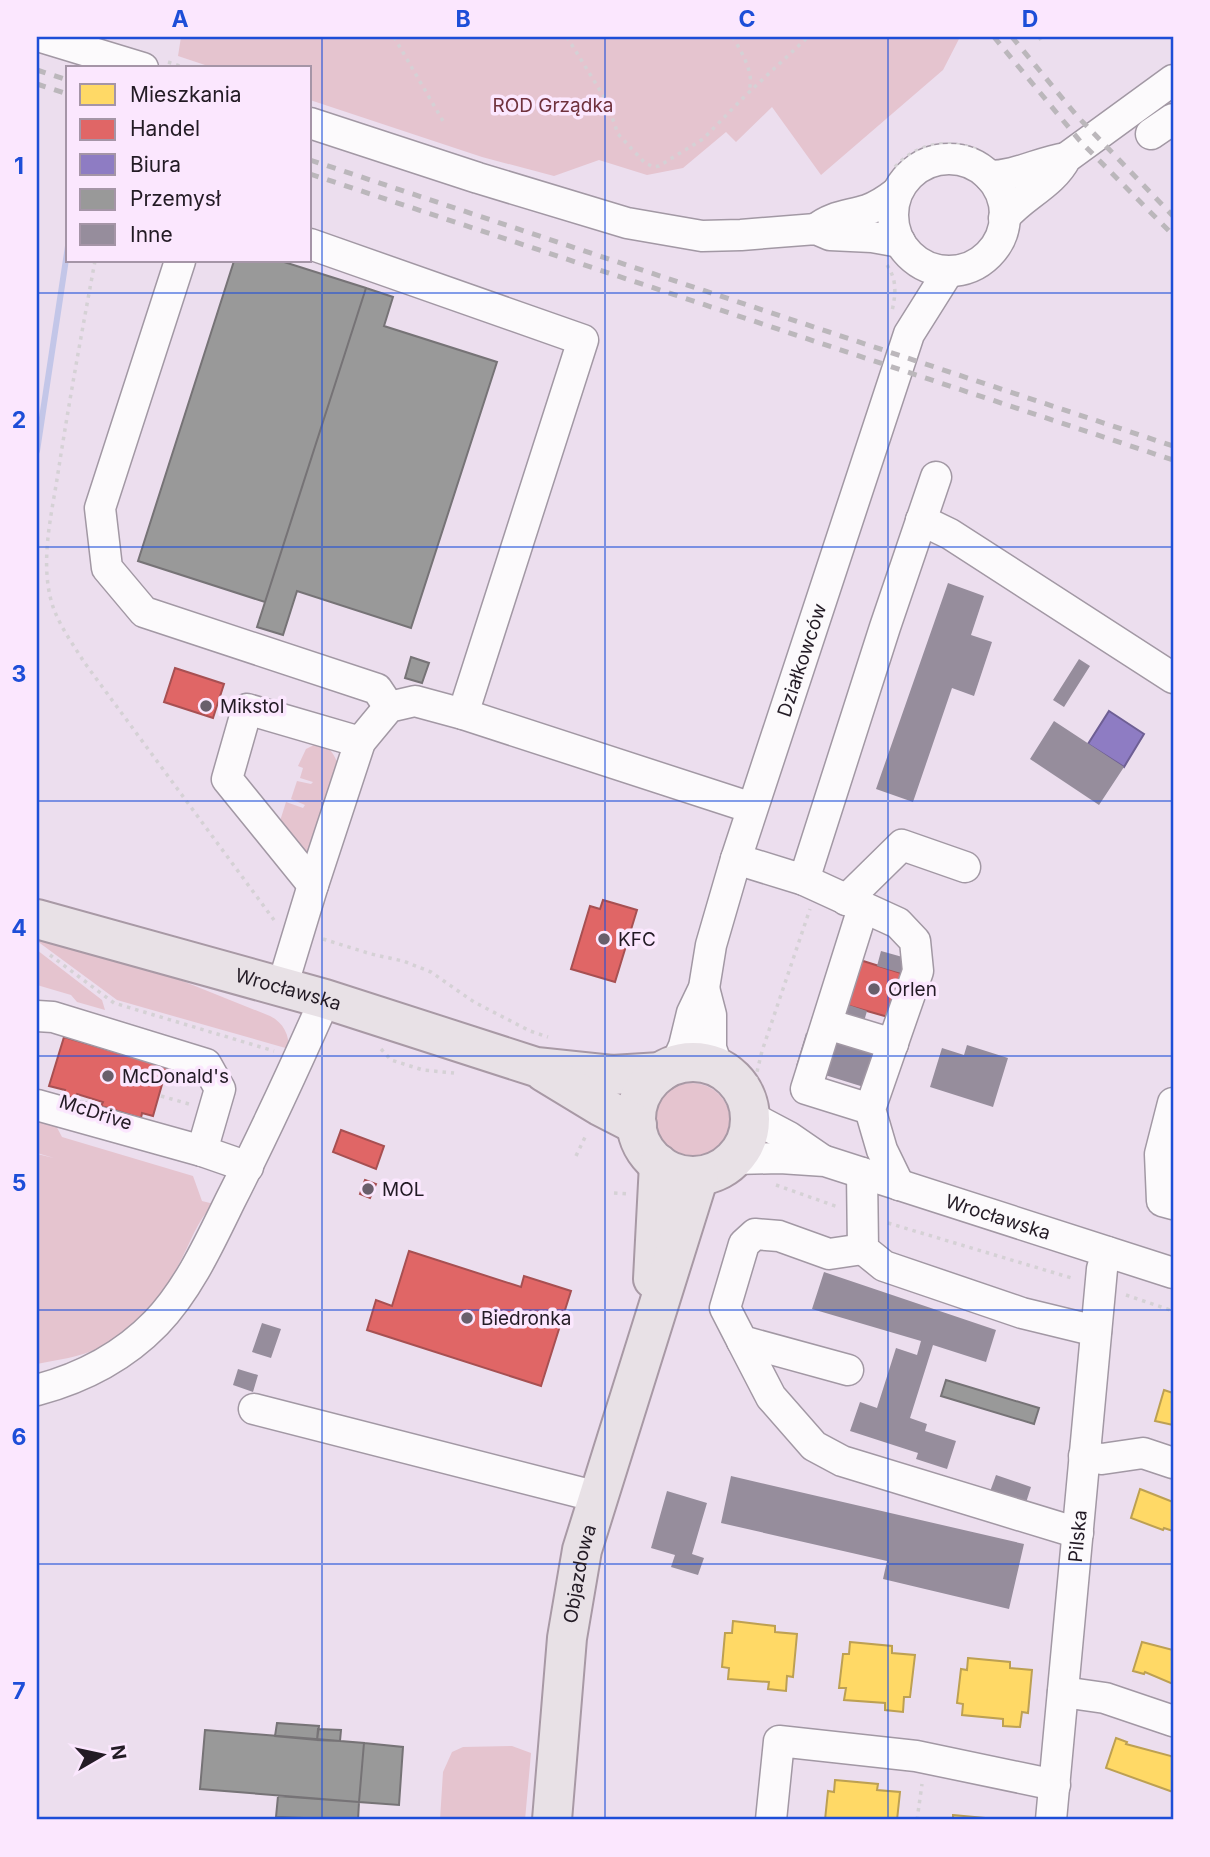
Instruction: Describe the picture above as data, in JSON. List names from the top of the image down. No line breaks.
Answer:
{"streets":{"main road":["Wrocławska","Objazdowa"],"street":["Działkowców","McDrive","Pilska"]},"crossings":[["Działkowców","Wrocławska"],["Działkowców","Objazdowa"],["Wrocławska","Pilska"],["Wrocławska","Objazdowa"]],"parks":["ROD Grządka"],"places":["Mikstol","KFC","Orlen","McDonald's","MOL","Biedronka"],"legend":["Mieszkania","Handel","Biura","Przemysł","Inne"],"north":"right","grid":{"columns":["A","B","C","D"],"rows":["1","2","3","4","5","6","7"]}}
